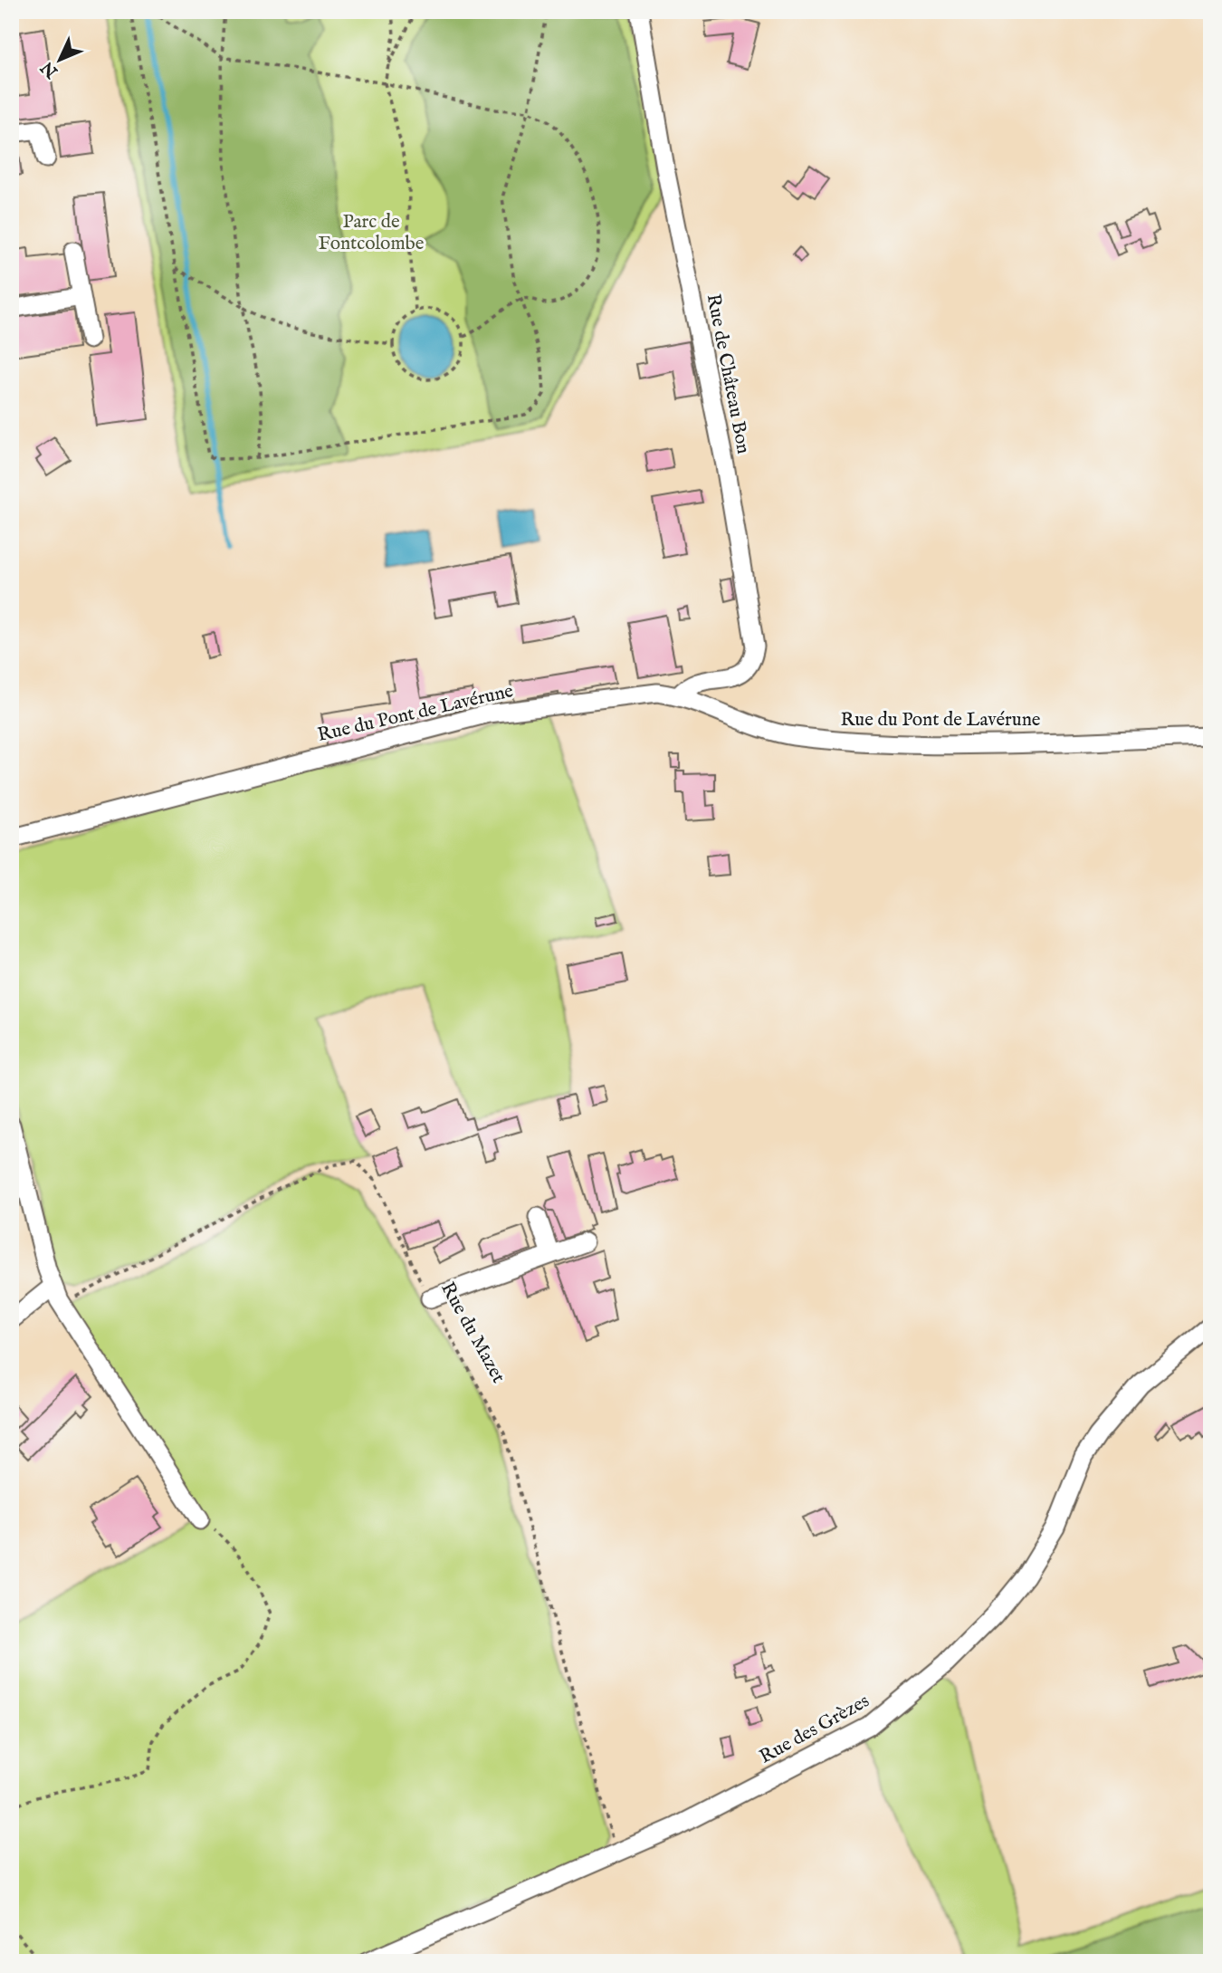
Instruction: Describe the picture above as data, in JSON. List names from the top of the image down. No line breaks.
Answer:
{"streets":{"street":["Rue de Château Bon","Rue du Pont de Lavérune","Rue des Grèzes"],"path":["Rue du Mazet"]},"crossings":[["Rue de Château Bon","Rue du Pont de Lavérune"],["Rue du Mazet","Rue des Grèzes"]],"parks":["Parc de Fontcolombe"],"north":"bottom left"}
